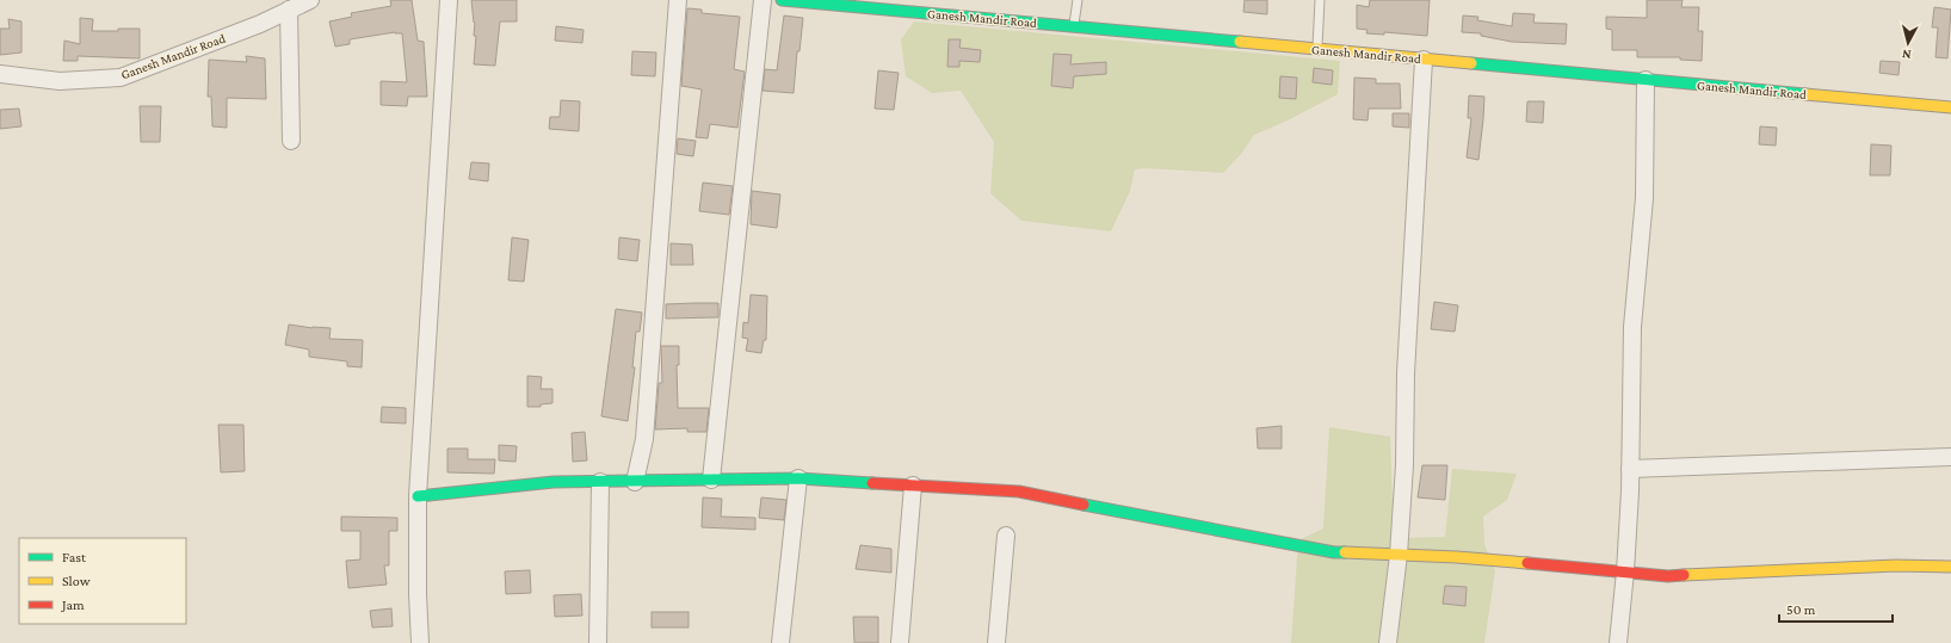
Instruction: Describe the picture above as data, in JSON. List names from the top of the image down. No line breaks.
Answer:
{"streets":{"street":["Ganesh Mandir Road"]},"legend":["Fast","Slow","Jam"],"scale_bar":"50 m","north":"bottom"}
